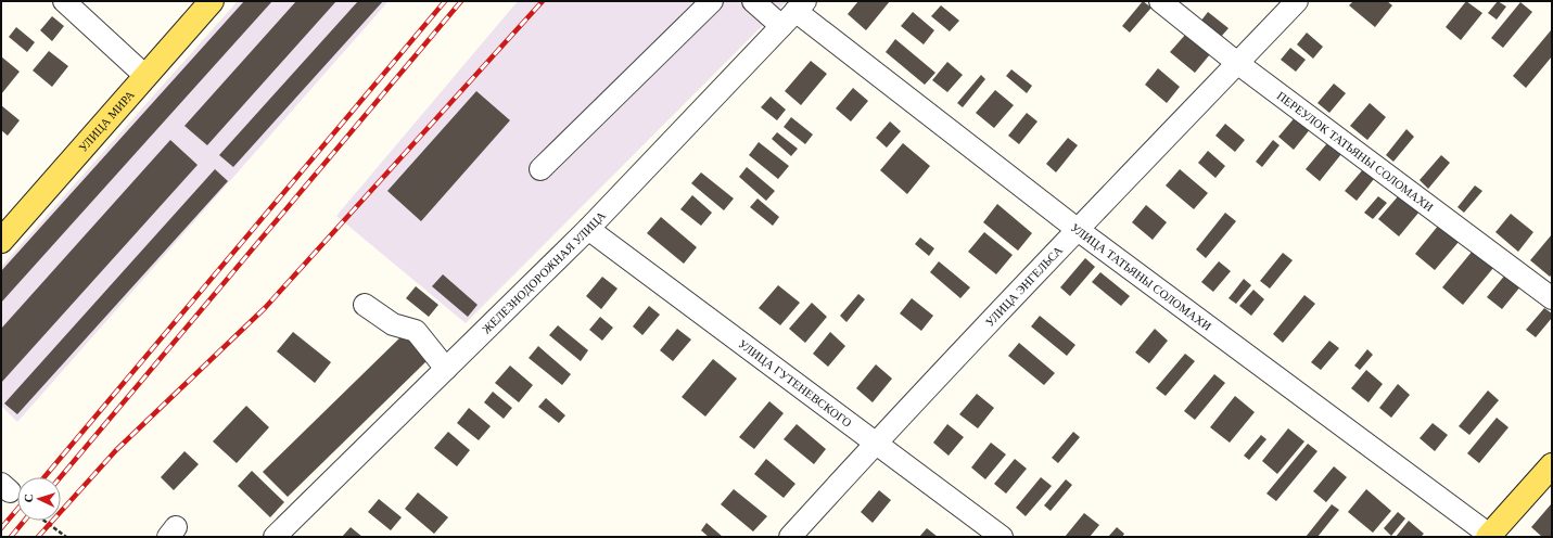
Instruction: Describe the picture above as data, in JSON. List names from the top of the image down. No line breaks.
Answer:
{"streets":{"main road":["УЛИЦА МИРА"],"street":["ПЕРЕУЛОК ТАТЬЯНЫ СОЛОМАХИ","ЖЕЛЕЗНОДОРОЖНАЯ УЛИЦА","УЛИЦА ТАТЬЯНЫ СОЛОМАХИ","УЛИЦА ЭНГЕЛЬСА","УЛИЦА ГУТЕНЕВСКОГО"]},"crossings":[["ПЕРЕУЛОК ТАТЬЯНЫ СОЛОМАХИ","УЛИЦА ЭНГЕЛЬСА"],["ЖЕЛЕЗНОДОРОЖНАЯ УЛИЦА","УЛИЦА ТАТЬЯНЫ СОЛОМАХИ"],["ЖЕЛЕЗНОДОРОЖНАЯ УЛИЦА","УЛИЦА ГУТЕНЕВСКОГО"],["УЛИЦА ТАТЬЯНЫ СОЛОМАХИ","УЛИЦА ЭНГЕЛЬСА"],["УЛИЦА ЭНГЕЛЬСА","УЛИЦА ГУТЕНЕВСКОГО"]],"north":"left"}
